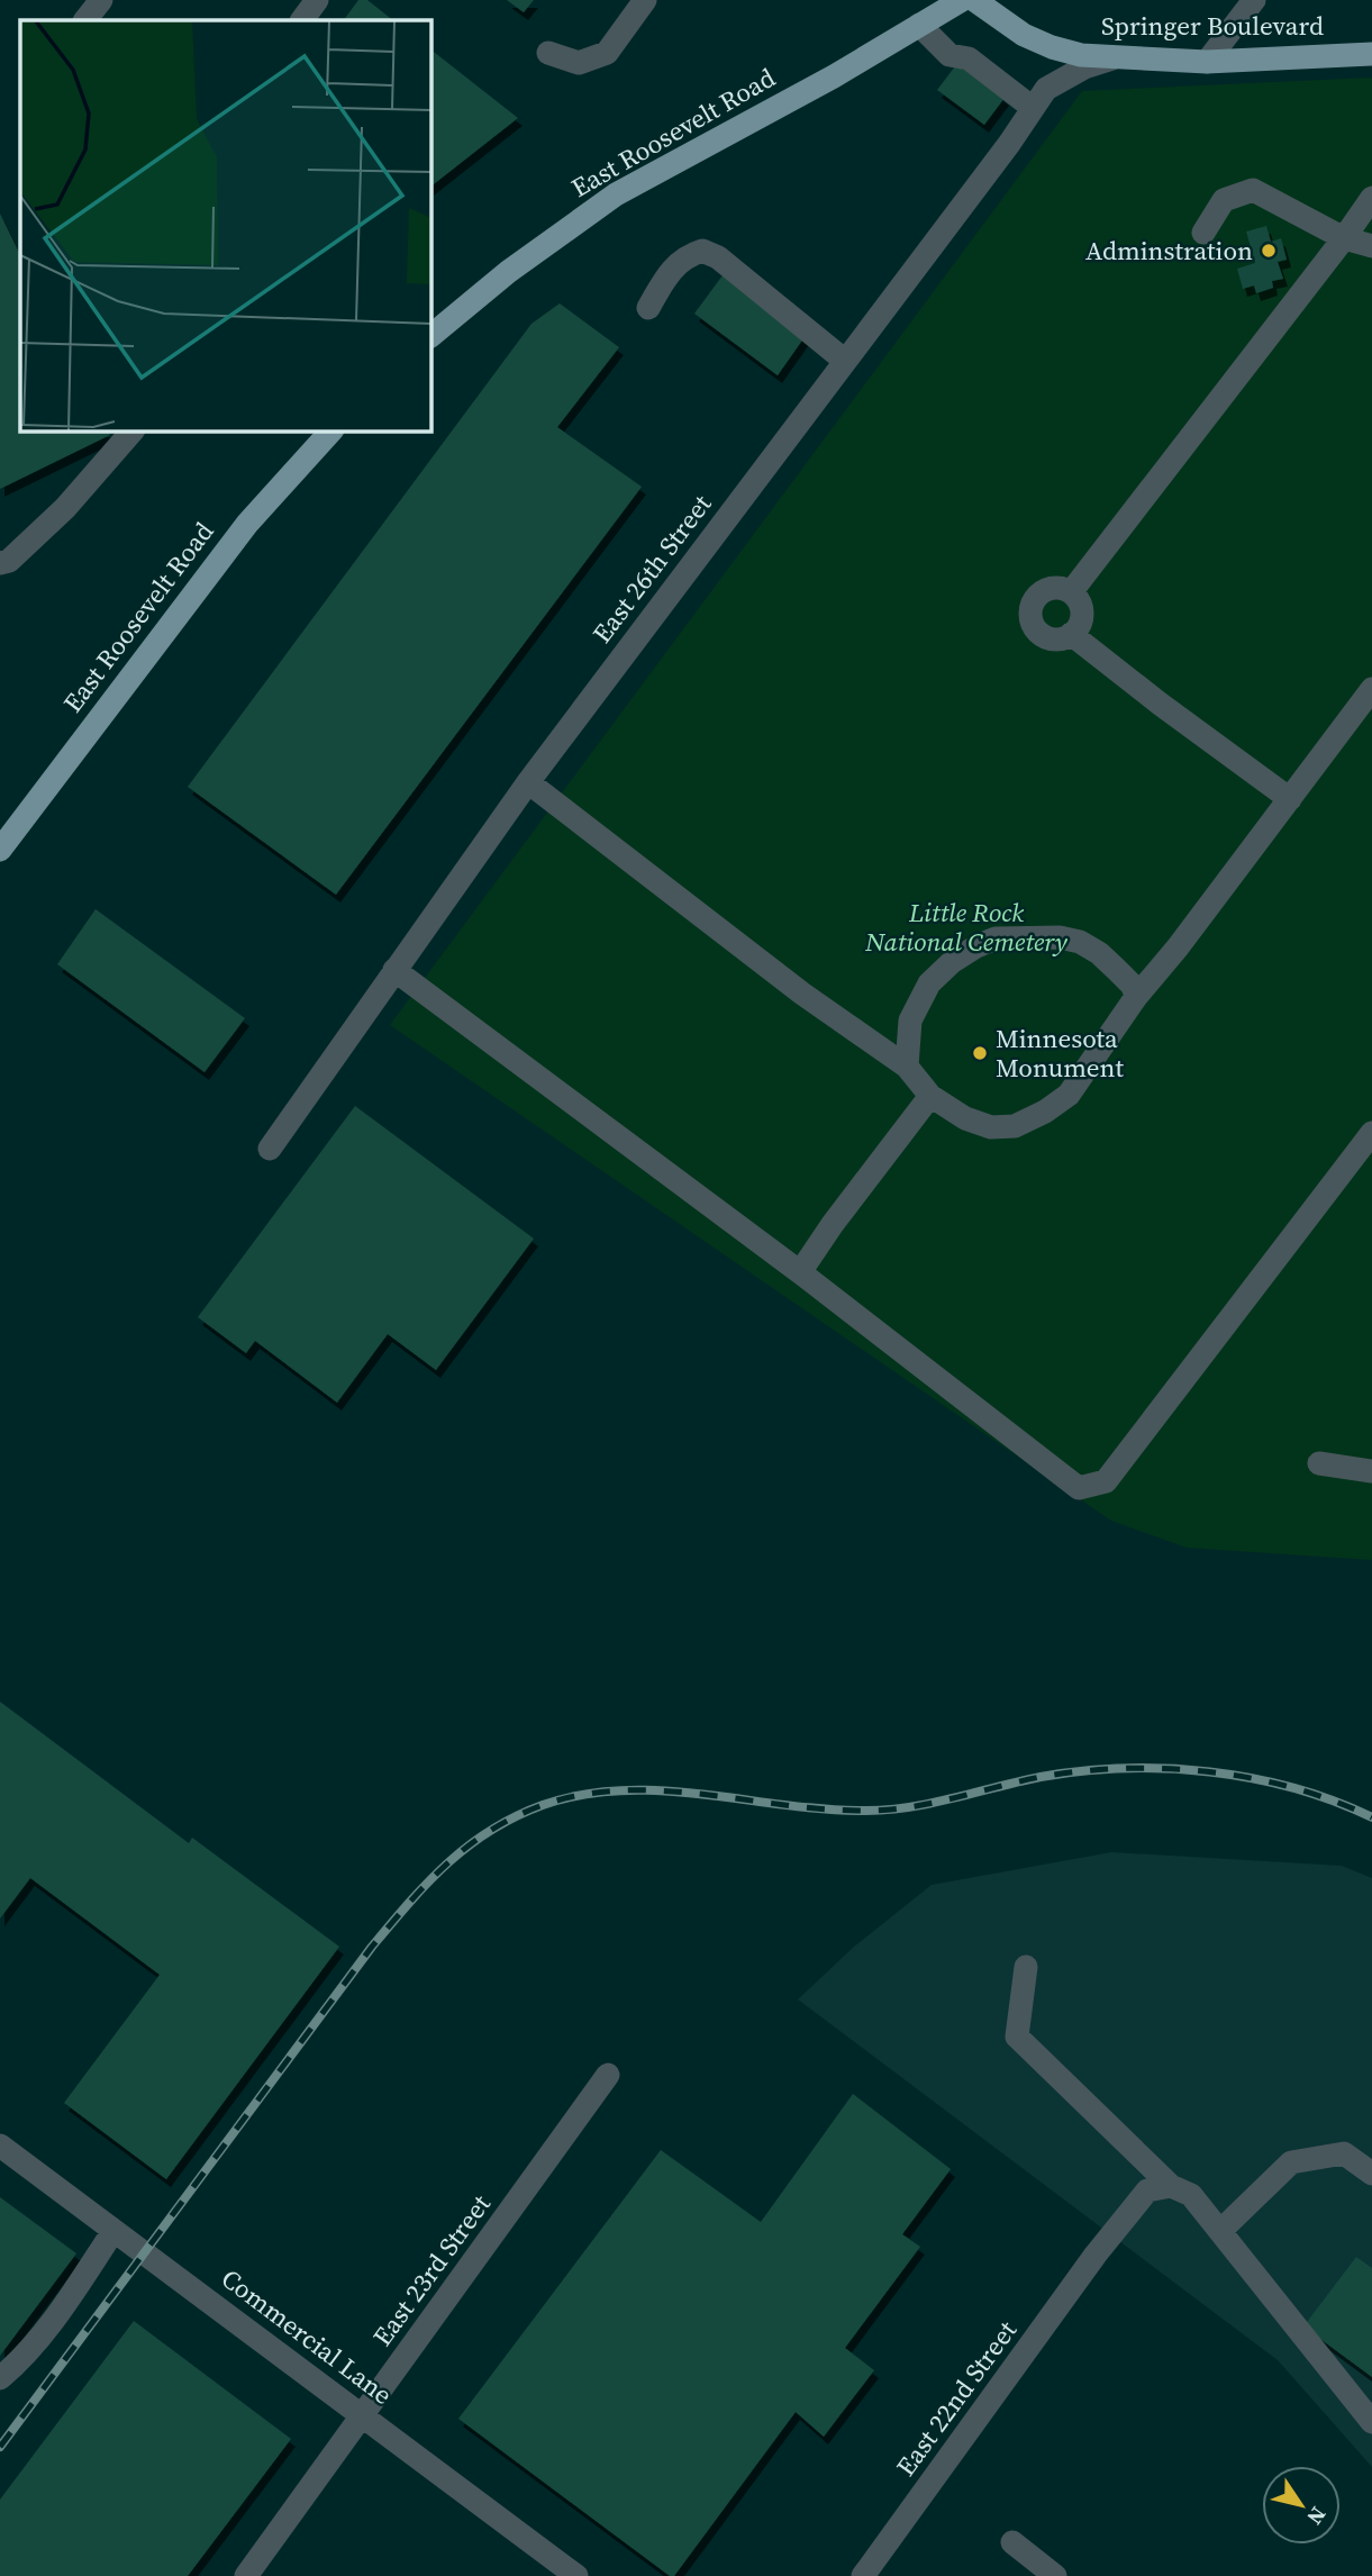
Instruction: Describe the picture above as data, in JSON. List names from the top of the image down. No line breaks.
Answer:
{"streets":{"main road":["Springer Boulevard","East Roosevelt Road"],"street":["East 26th Street","East 23rd Street","Commercial Lane","East 22nd Street"]},"crossings":[["Springer Boulevard","East 26th Street"],["East 23rd Street","Commercial Lane"]],"parks":["Little Rock National Cemetery"],"places":["Adminstration","Minnesota Monument"],"north":"bottom right"}
